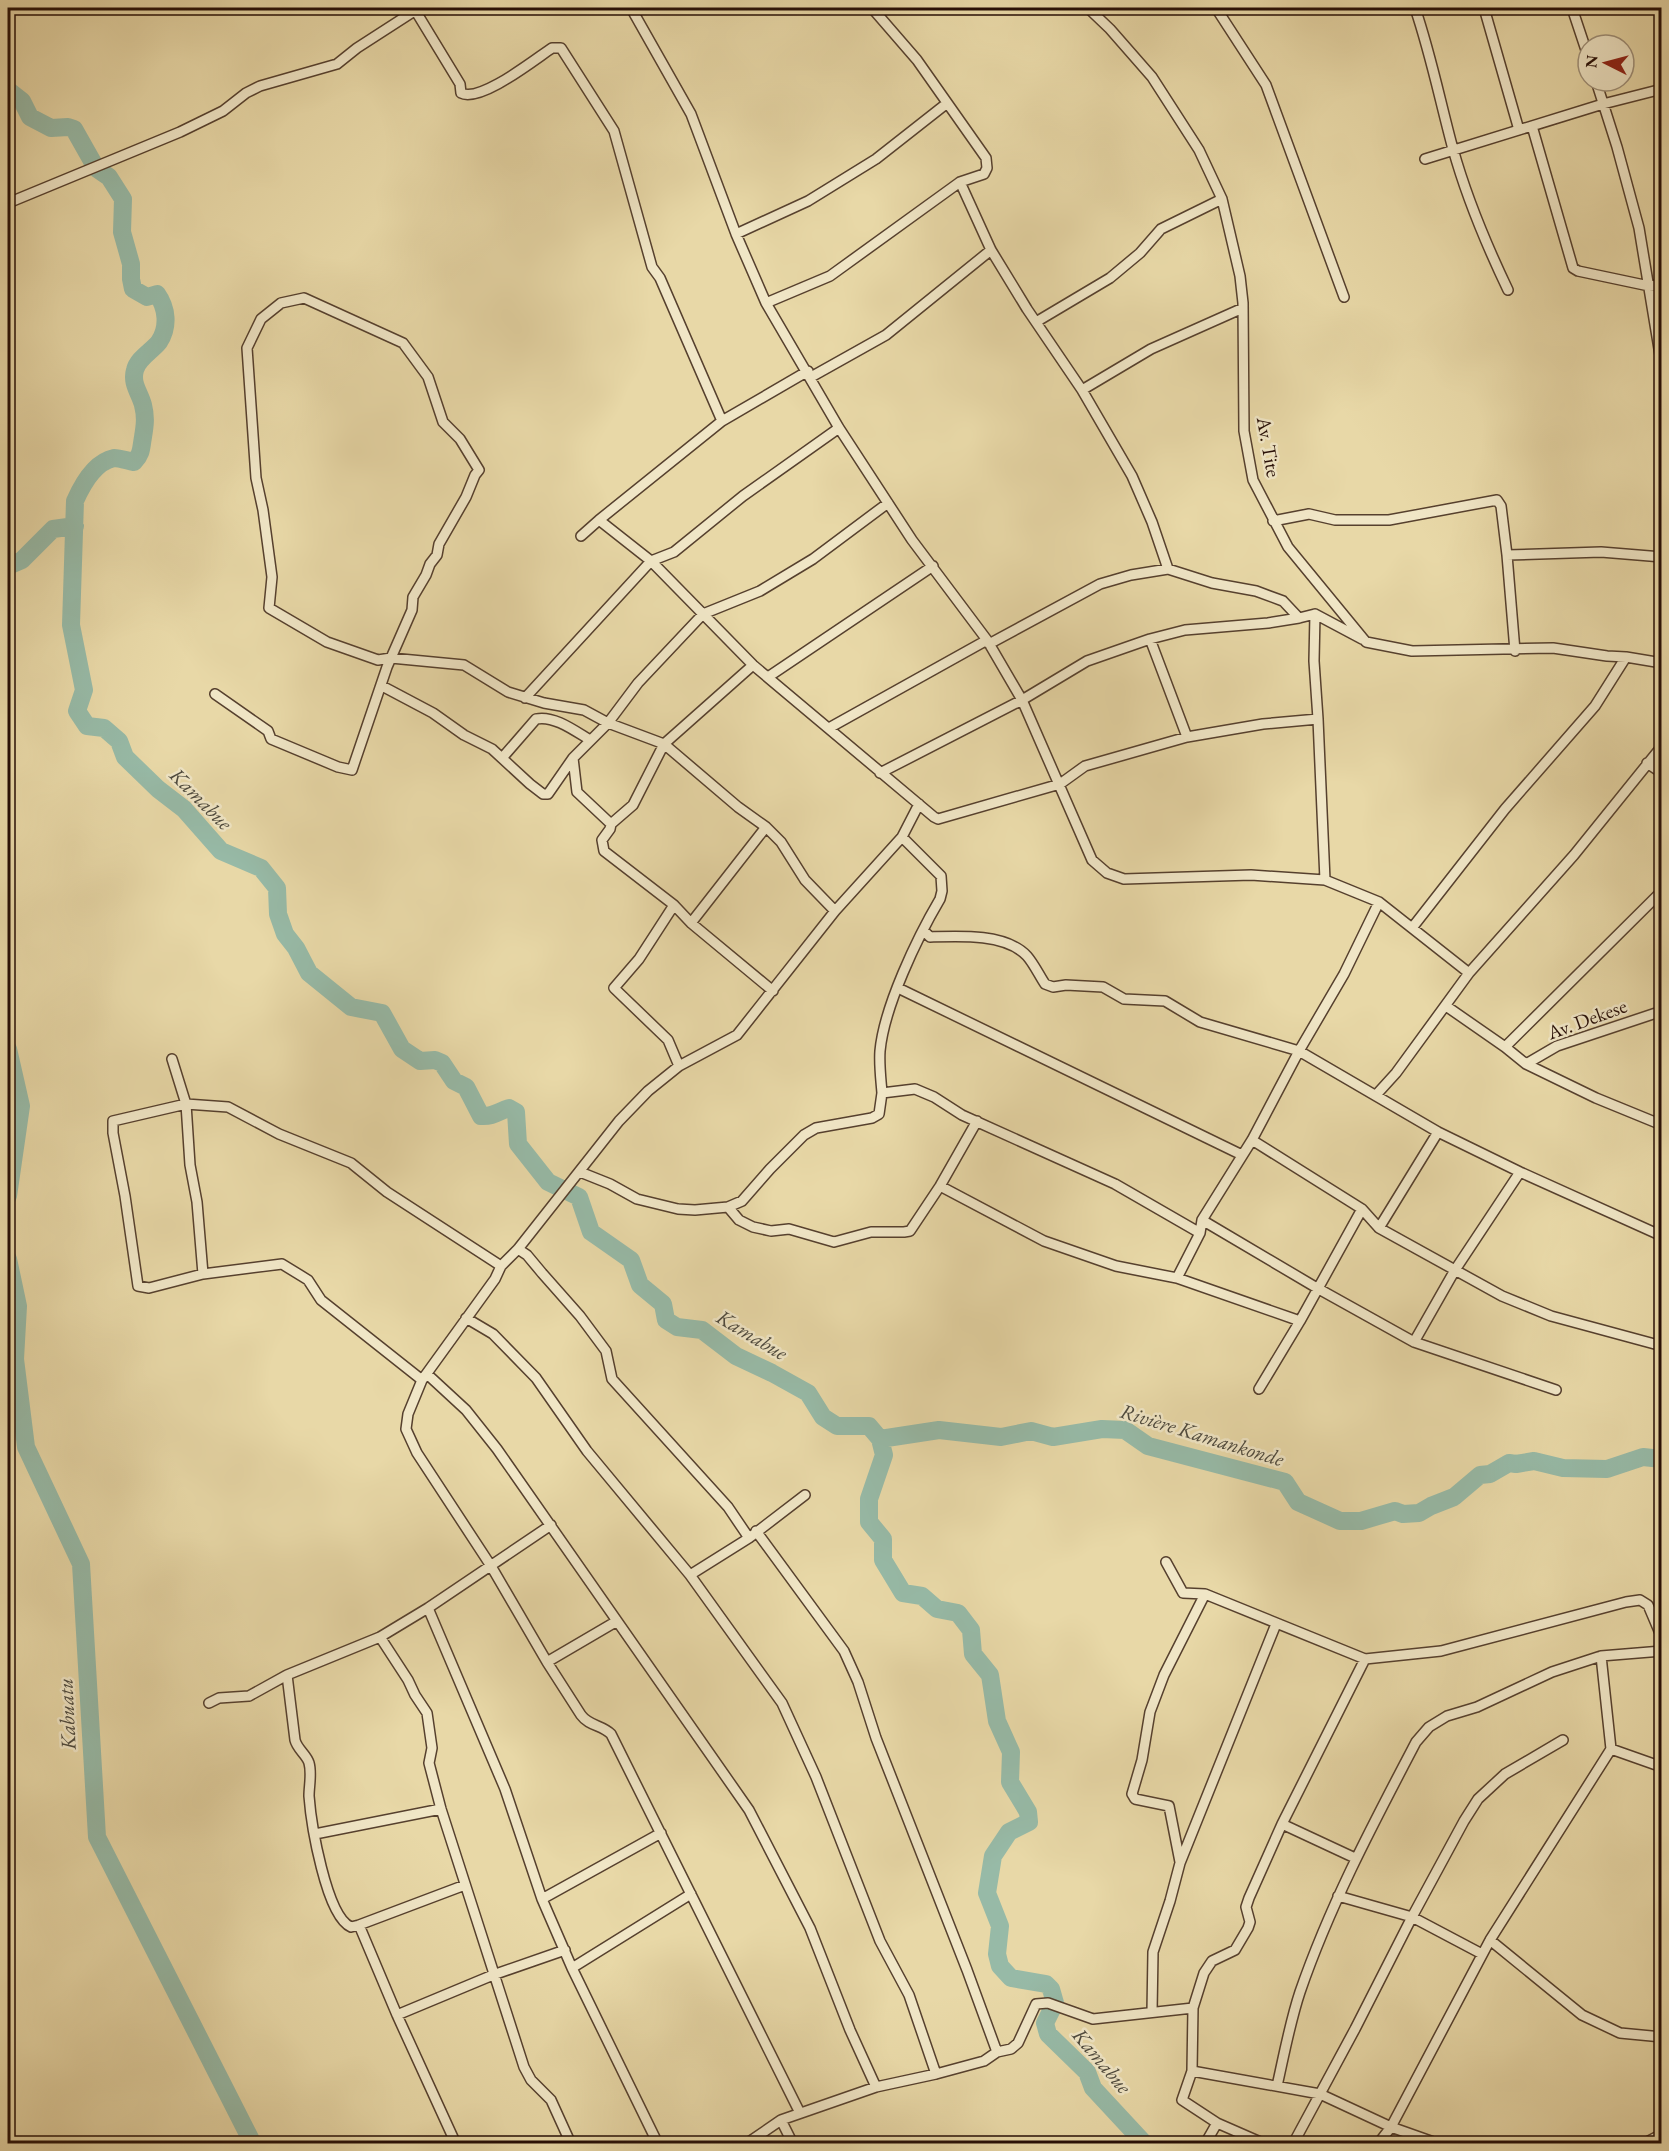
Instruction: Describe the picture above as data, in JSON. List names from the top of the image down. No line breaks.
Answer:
{"streets":{"street":["Av. Tite","Av. Dekese"]},"water":["Kamabue","Rivière Kamankonde","Kabuatu"],"north":"left"}
